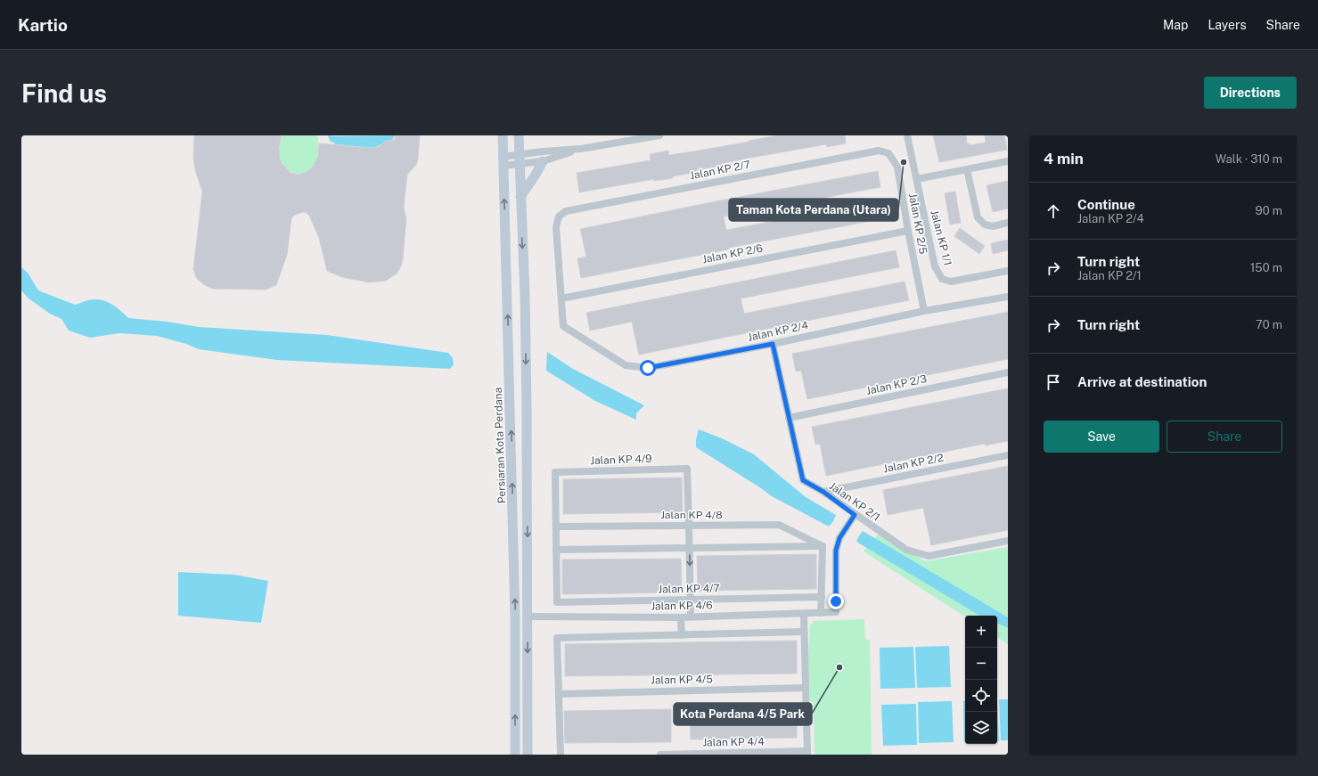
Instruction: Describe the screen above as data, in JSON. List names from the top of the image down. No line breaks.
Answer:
{"streets":{"street":["Jalan KP 2/7","Jalan KP 2/5","Jalan KP 1/1","Jalan KP 2/6","Jalan KP 2/4","Jalan KP 2/3","Persiaran Kota Perdana","Jalan KP 4/9","Jalan KP 2/2","Jalan KP 2/1","Jalan KP 4/8","Jalan KP 4/7","Jalan KP 4/6","Jalan KP 4/5","Jalan KP 4/4"]},"crossings":[["Jalan KP 2/7","Jalan KP 2/5"],["Jalan KP 2/7","Jalan KP 2/6"],["Jalan KP 2/7","Jalan KP 2/4"],["Jalan KP 2/5","Jalan KP 2/6"],["Jalan KP 2/5","Jalan KP 2/4"],["Jalan KP 2/6","Jalan KP 2/4"],["Jalan KP 2/4","Jalan KP 2/1"],["Jalan KP 2/3","Jalan KP 2/1"],["Jalan KP 4/9","Jalan KP 4/8"],["Jalan KP 2/2","Jalan KP 2/1"],["Jalan KP 2/1","Jalan KP 4/6"]],"places":["Taman Kota Perdana (Utara)","Kota Perdana 4/5 Park"],"page":{"header":"Kartio","nav":["Map","Layers","Share"],"buttons":["Directions",["Save","Share"]],"title":"Find us","heading":["4 min","Walk · 310 m"],"list":[["Continue","Jalan KP 2/4","90 m"],["Turn right","Jalan KP 2/1","150 m"],["Turn right","70 m"],"Arrive at destination"],"map_buttons":["+","−"]}}
